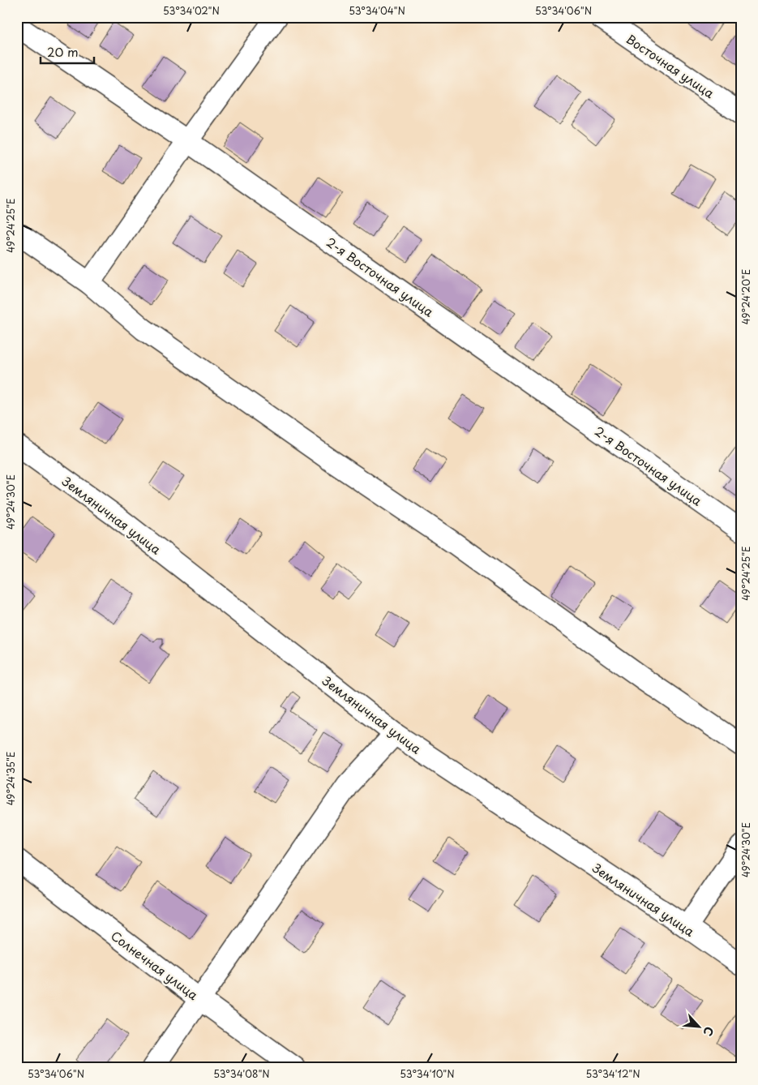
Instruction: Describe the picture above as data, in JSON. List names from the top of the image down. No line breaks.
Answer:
{"streets":{"street":["Восточная улица","2-я Восточная улица","Земляничная улица","Солнечная улица"]},"scale_bar":"20 m","north":"bottom right","coordinates":["53°34'02\"N","53°34'04\"N","53°34'06\"N","49°24'25\"E","49°24'20\"E","49°24'30\"E","49°24'35\"E","53°34'08\"N","53°34'10\"N","53°34'12\"N"]}
